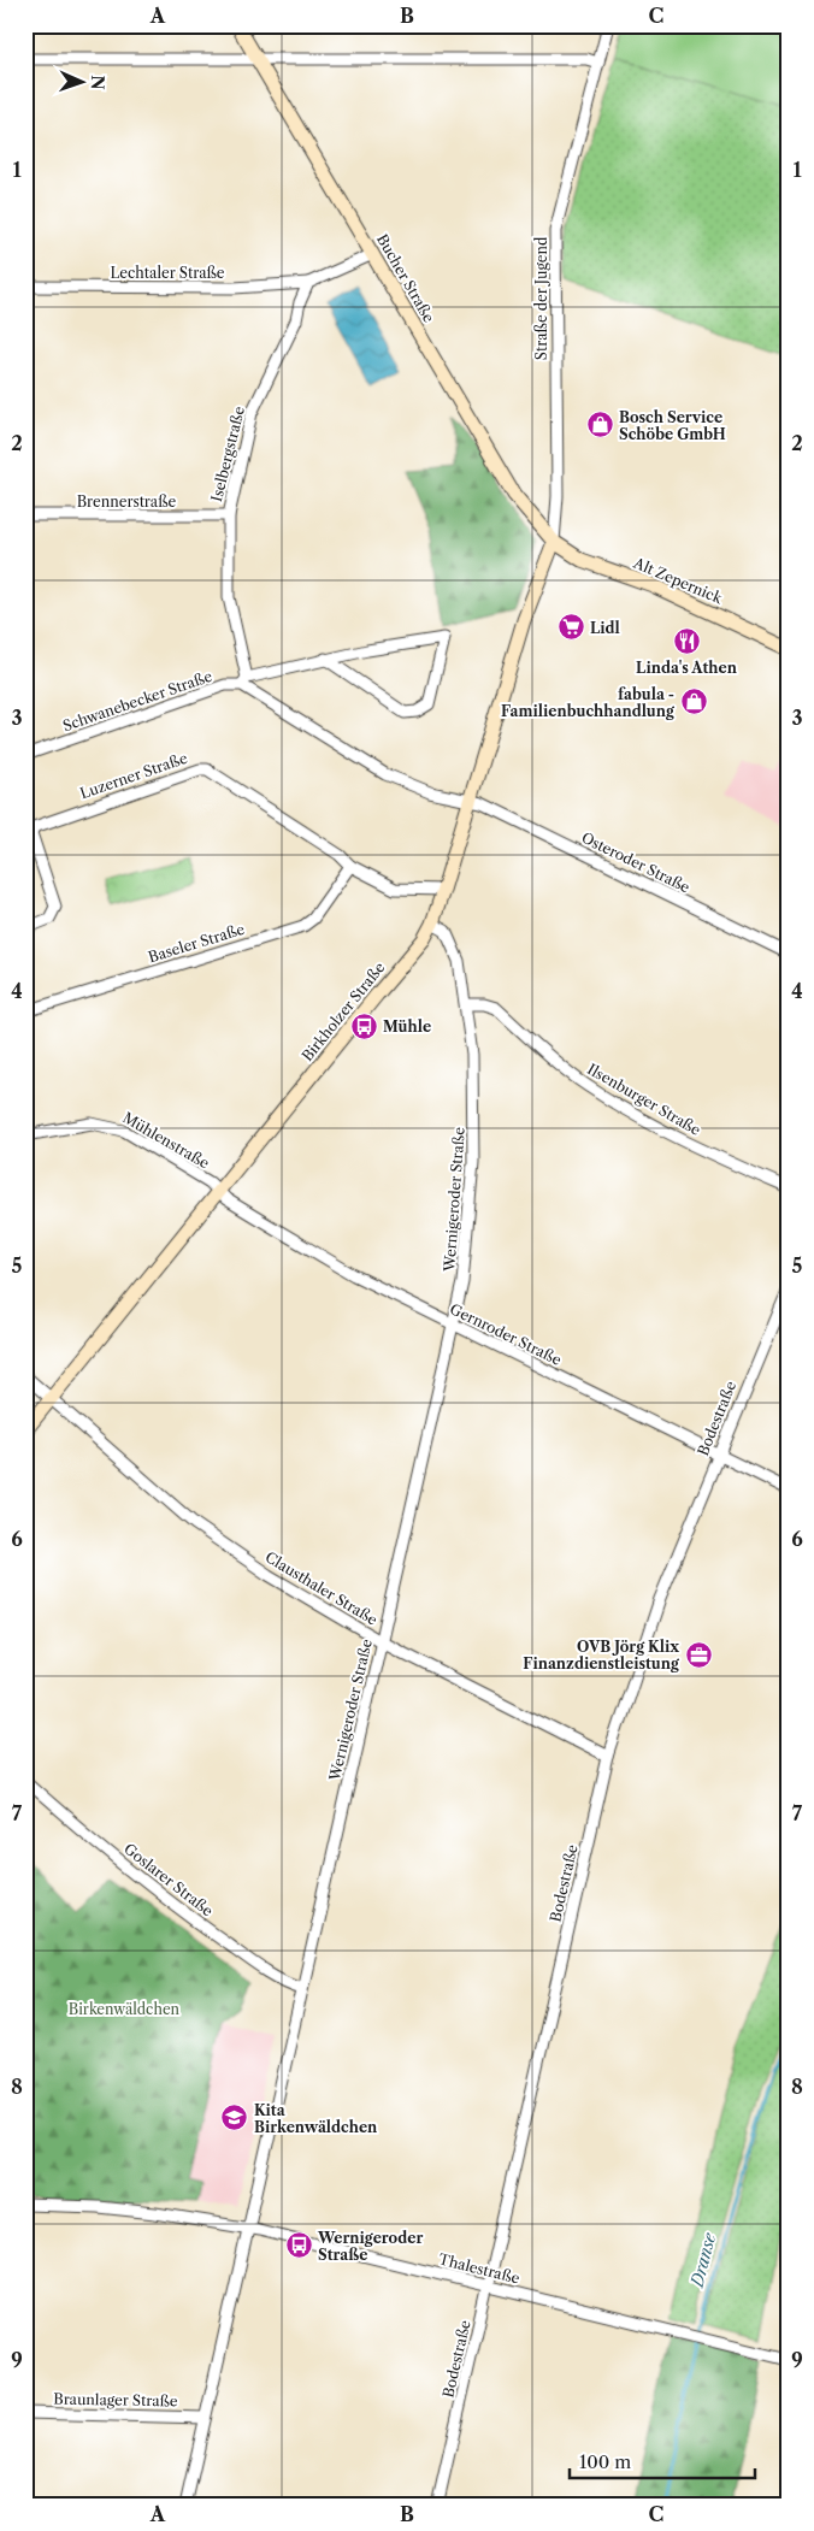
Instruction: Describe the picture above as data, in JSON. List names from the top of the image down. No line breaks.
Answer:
{"streets":{"street":["Lechtaler Straße","Bucher Straße","Straße der Jugend","Iselbergstraße","Brennerstraße","Alt Zepernick","Schwanebecker Straße","Luzerner Straße","Osteroder Straße","Baseler Straße","Birkholzer Straße","Ilsenburger Straße","Mühlenstraße","Wernigeroder Straße","Gernroder Straße","Bodestraße","Clausthaler Straße","Goslarer Straße","Thalestraße","Braunlager Straße"]},"crossings":[["Lechtaler Straße","Iselbergstraße"],["Bucher Straße","Straße der Jugend"],["Bucher Straße","Alt Zepernick"],["Bucher Straße","Birkholzer Straße"],["Straße der Jugend","Alt Zepernick"],["Straße der Jugend","Birkholzer Straße"],["Iselbergstraße","Brennerstraße"],["Iselbergstraße","Schwanebecker Straße"],["Iselbergstraße","Osteroder Straße"],["Alt Zepernick","Birkholzer Straße"],["Schwanebecker Straße","Osteroder Straße"],["Luzerner Straße","Baseler Straße"],["Luzerner Straße","Birkholzer Straße"],["Osteroder Straße","Birkholzer Straße"],["Birkholzer Straße","Mühlenstraße"],["Birkholzer Straße","Wernigeroder Straße"],["Birkholzer Straße","Gernroder Straße"],["Birkholzer Straße","Clausthaler Straße"],["Ilsenburger Straße","Wernigeroder Straße"],["Mühlenstraße","Gernroder Straße"],["Wernigeroder Straße","Gernroder Straße"],["Wernigeroder Straße","Clausthaler Straße"],["Wernigeroder Straße","Goslarer Straße"],["Wernigeroder Straße","Thalestraße"],["Wernigeroder Straße","Braunlager Straße"],["Gernroder Straße","Bodestraße"],["Bodestraße","Clausthaler Straße"],["Bodestraße","Thalestraße"]],"water":["Dranse"],"parks":["Birkenwäldchen"],"places":{"shop":["Bosch Service Schöbe GmbH","fabula - Familienbuchhandlung"],"supermarket":["Lidl"],"restaurant":["Linda's Athen"],"bus stop":["Mühle","Wernigeroder Straße"],"office":["OVB Jörg Klix Finanzdienstleistung"],"school or university":["Kita Birkenwäldchen"]},"scale_bar":"100 m","north":"right","grid":{"columns":["A","B","C"],"rows":["1","2","3","4","5","6","7","8","9"]}}
